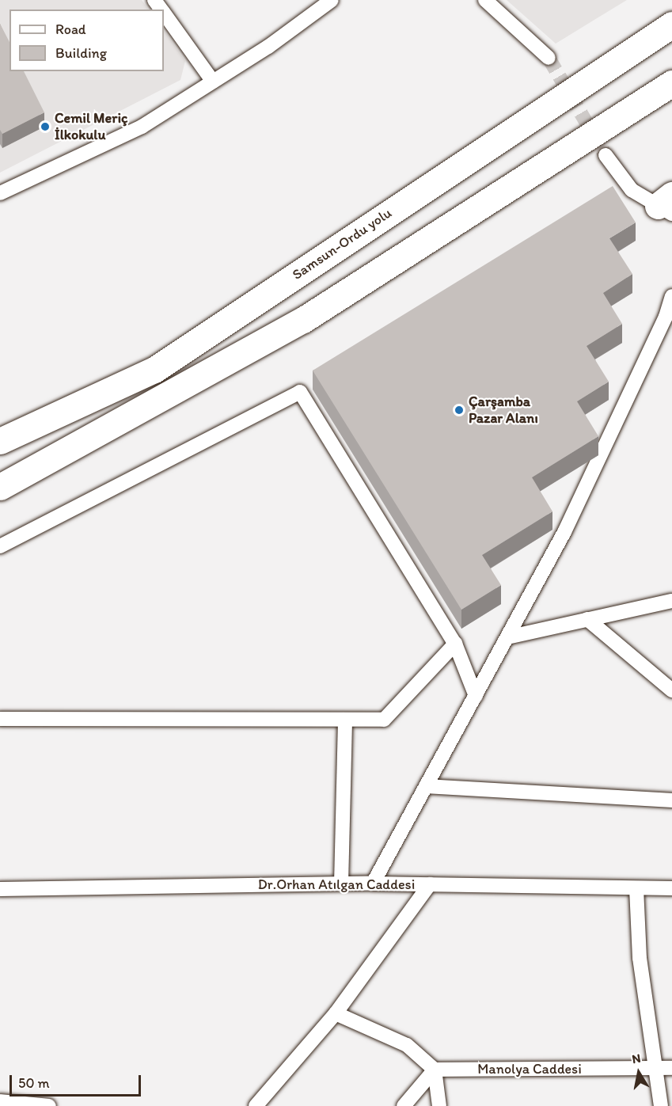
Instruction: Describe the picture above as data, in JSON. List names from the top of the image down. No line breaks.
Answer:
{"streets":{"highway":["Samsun-Ordu yolu"],"street":["Dr.Orhan Atılgan Caddesi","Manolya Caddesi"]},"places":["Cemil Meriç İlkokulu","Çarşamba Pazar Alanı"],"legend":["Road","Building"],"scale_bar":"50 m","north":"top"}
